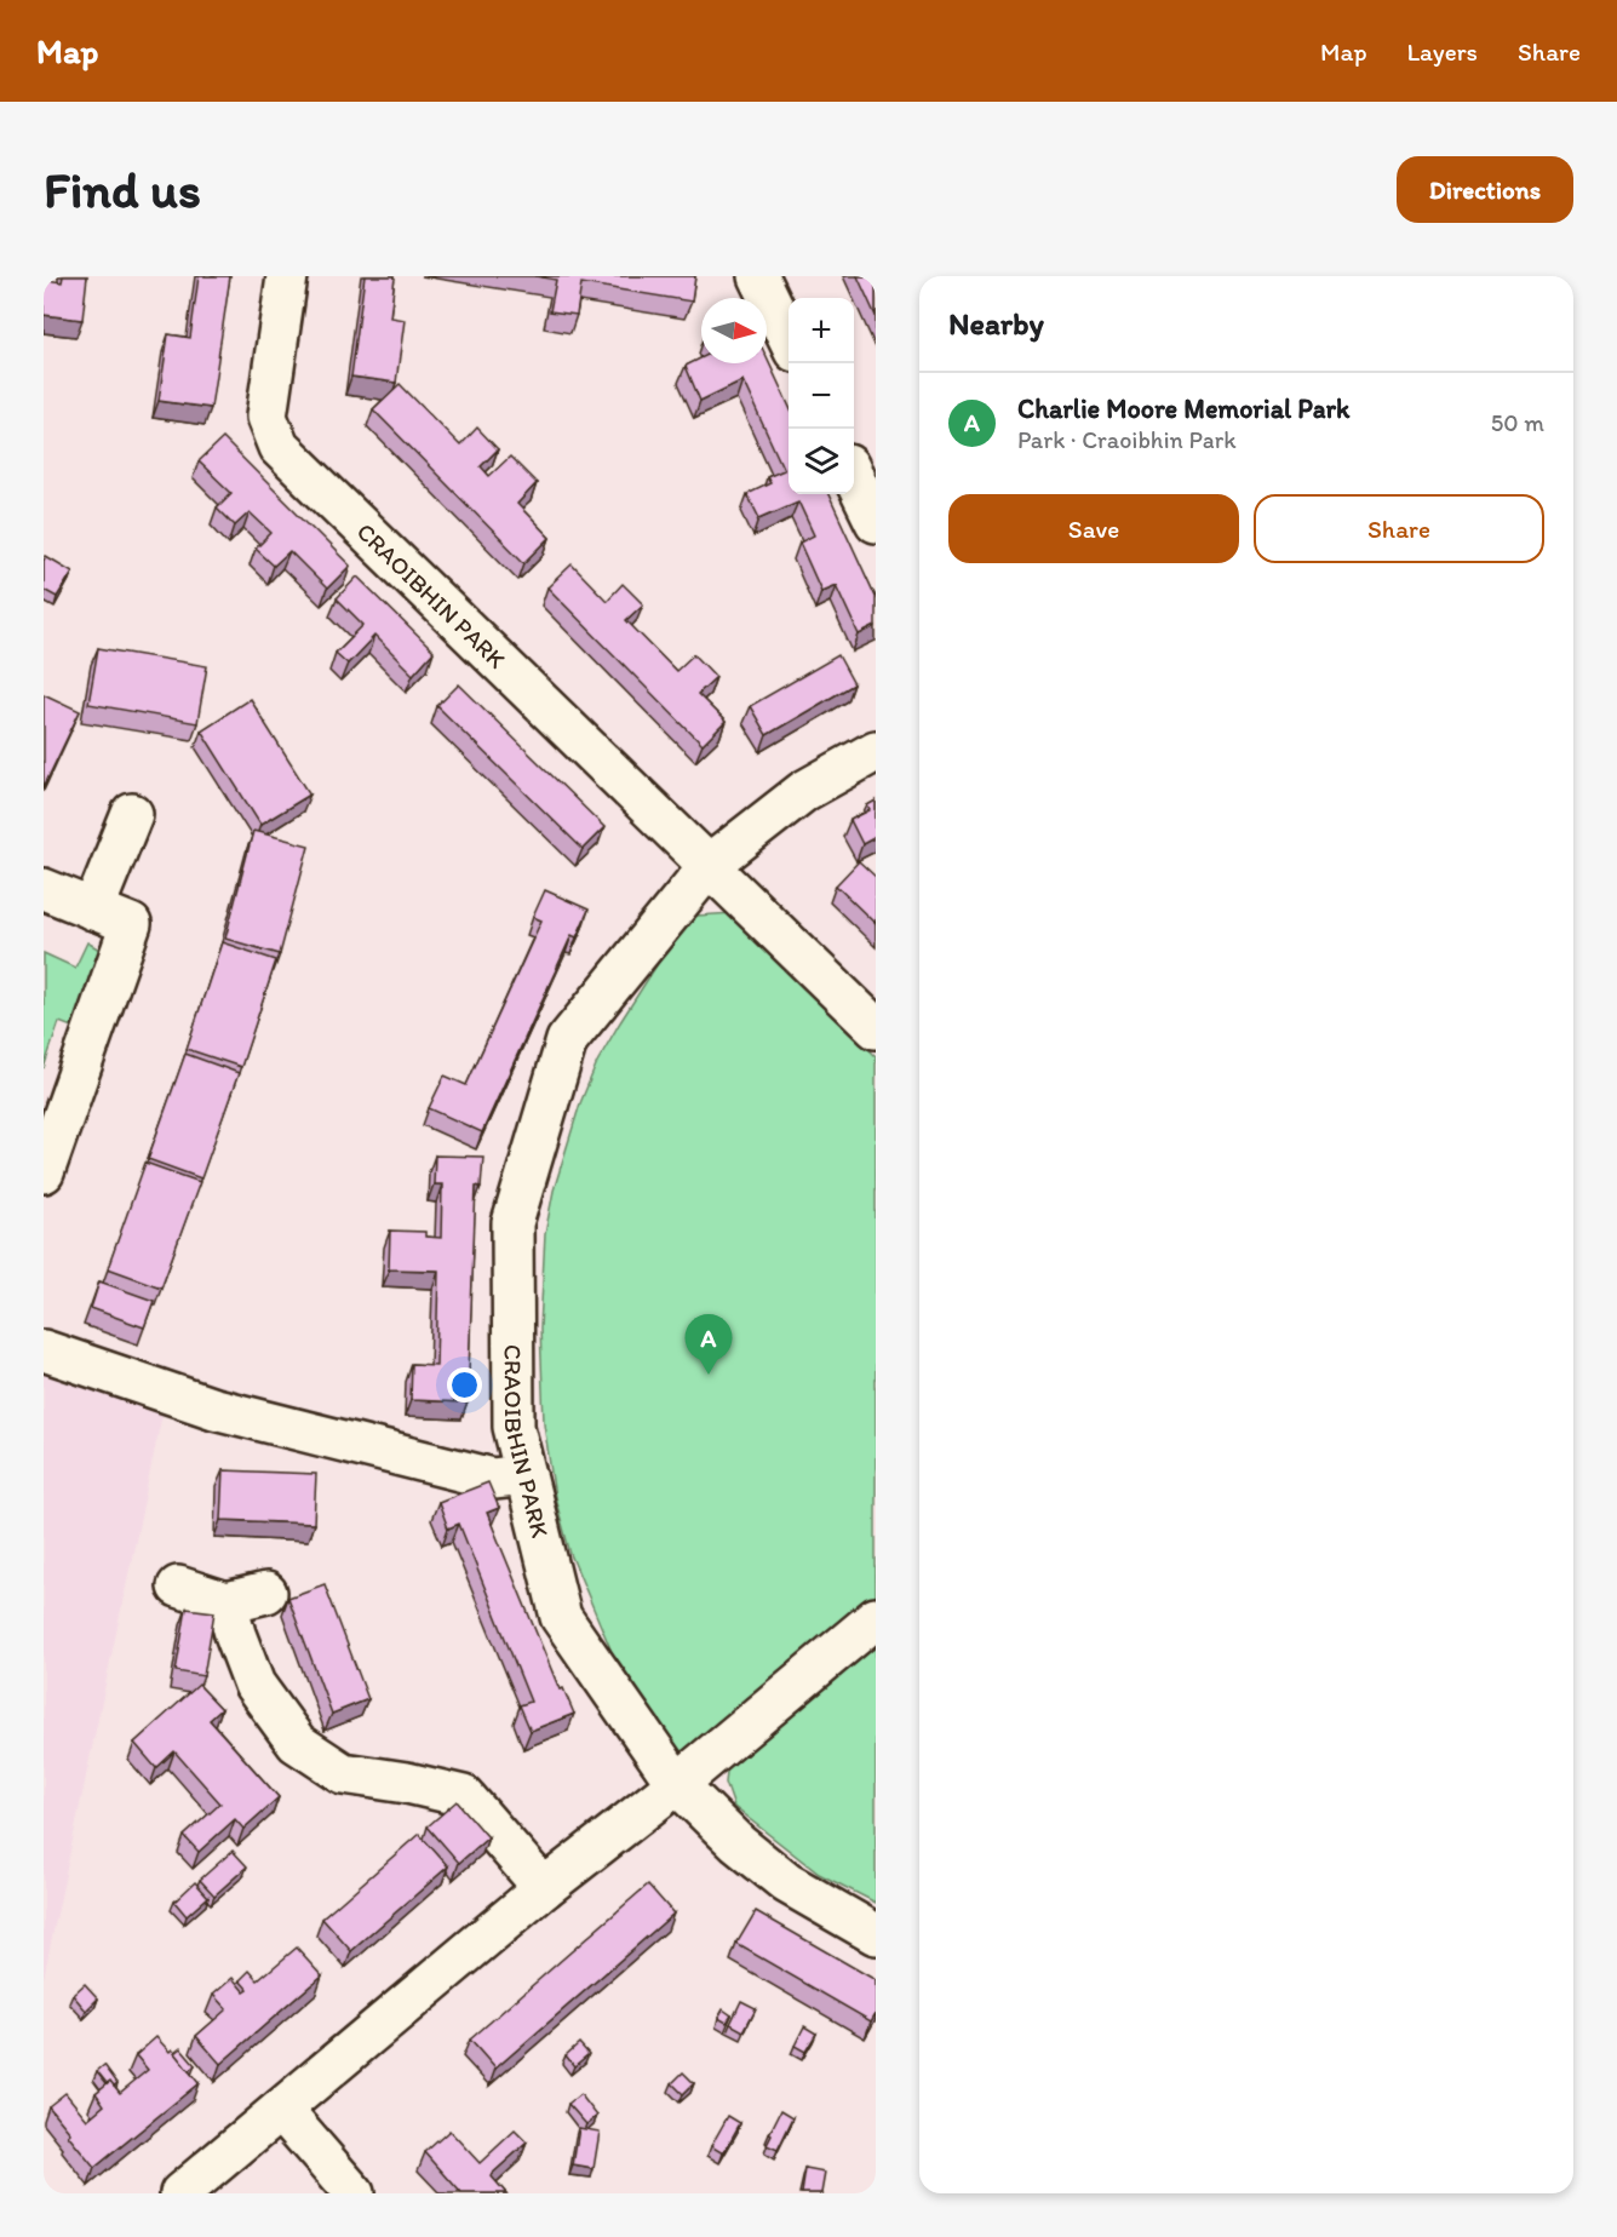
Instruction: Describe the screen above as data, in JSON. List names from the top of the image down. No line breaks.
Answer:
{"streets":{"street":["CRAOIBHIN PARK"]},"north":"right","page":{"header":"Map","nav":["Map","Layers","Share"],"buttons":["Directions",["Save","Share"]],"title":"Find us","heading":"Nearby","map_buttons":["+","−"],"list":[{"mark":"A","name":"Charlie Moore Memorial Park","note":"Park · Craoibhin Park","value":"50 m"}],"pins":"A"}}
